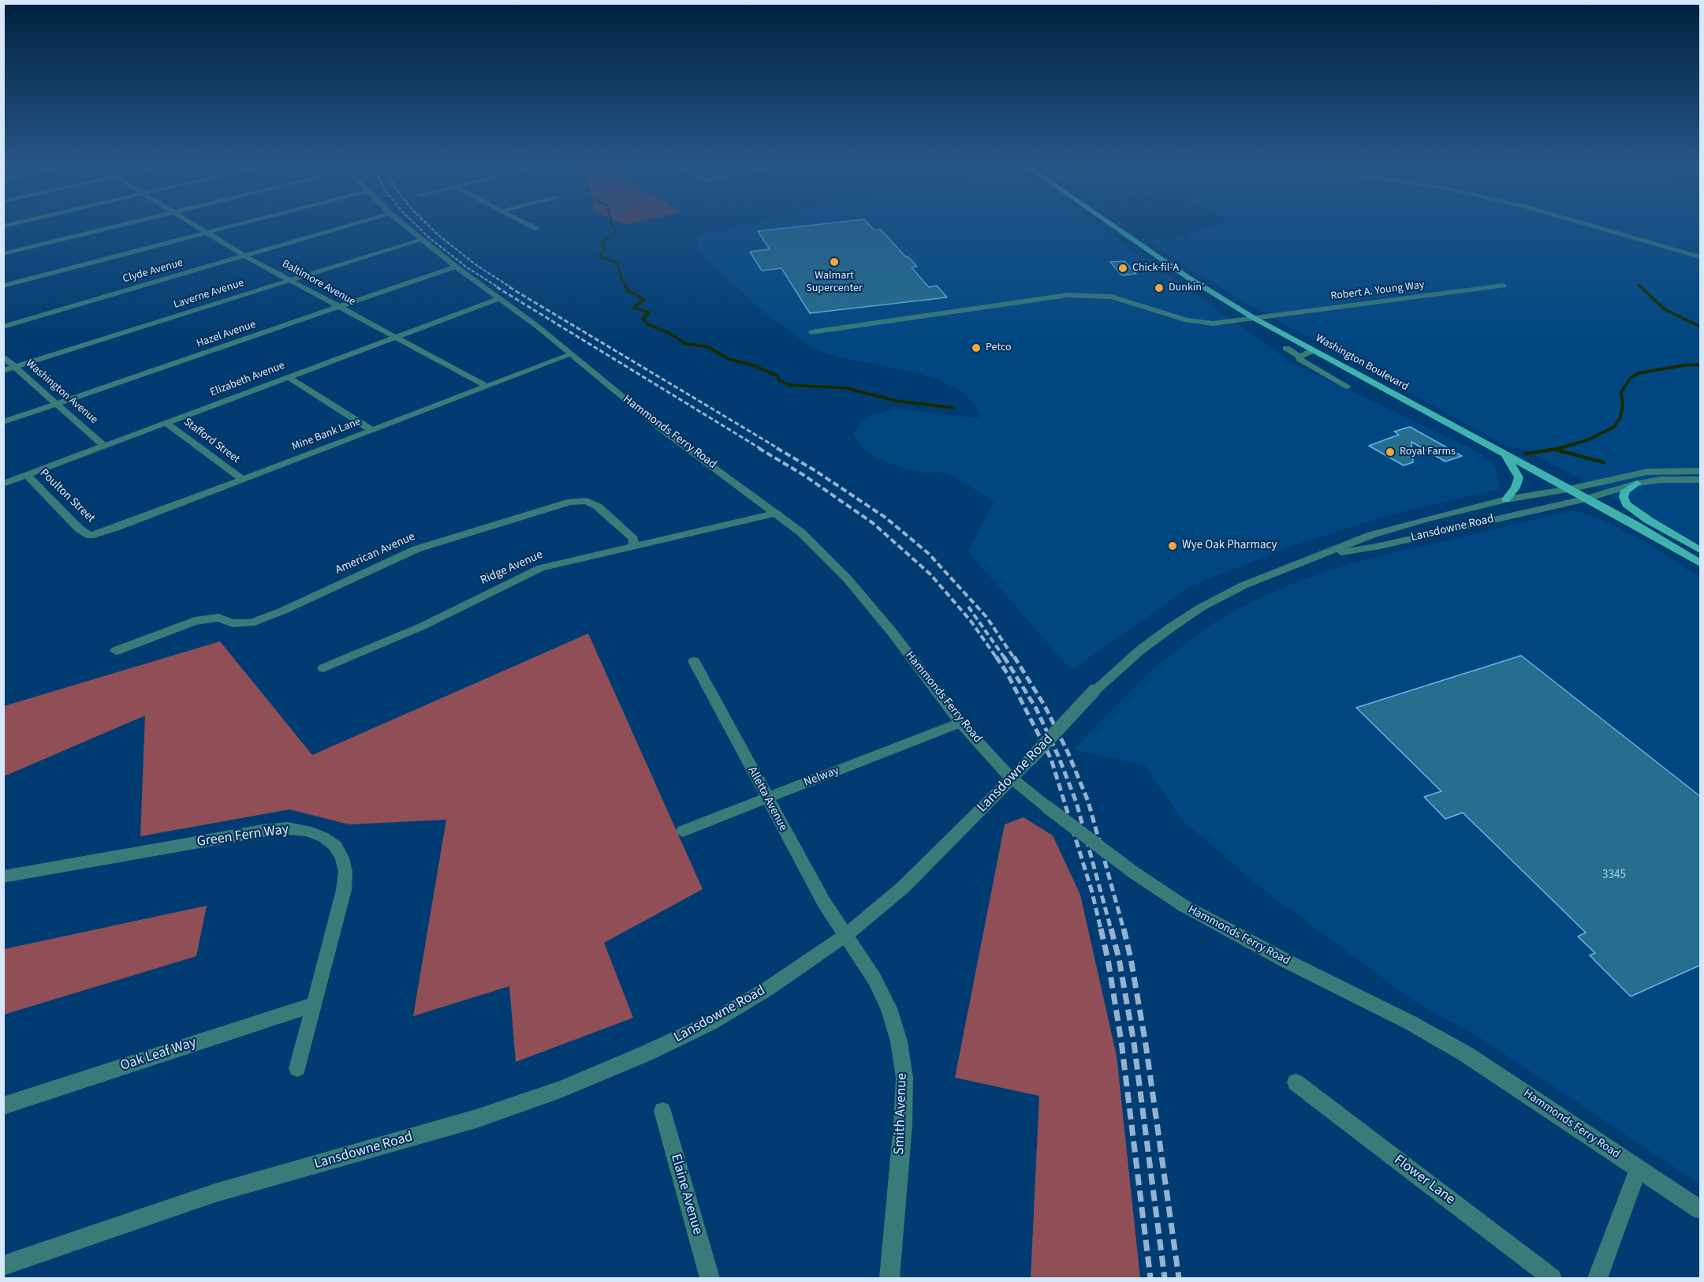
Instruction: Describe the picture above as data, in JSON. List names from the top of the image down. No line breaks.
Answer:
{"streets":{"main road":["Washington Boulevard"],"street":["Clyde Avenue","Baltimore Avenue","Robert A. Young Way","Laverne Avenue","Hazel Avenue","Elizabeth Avenue","Washington Avenue","Hammonds Ferry Road","Mine Bank Lane","Stafford Street","Poulton Street","Lansdowne Road","American Avenue","Ridge Avenue","Nelway","Alletta Avenue","Green Fern Way","Oak Leaf Way","Smith Avenue","Flower Lane","Elaine Avenue"]},"crossings":[["Clyde Avenue","Baltimore Avenue"],["Baltimore Avenue","Laverne Avenue"],["Baltimore Avenue","Hazel Avenue"],["Baltimore Avenue","Elizabeth Avenue"],["Baltimore Avenue","Mine Bank Lane"],["Robert A. Young Way","Washington Boulevard"],["Laverne Avenue","Washington Avenue"],["Laverne Avenue","Hammonds Ferry Road"],["Hazel Avenue","Washington Avenue"],["Hazel Avenue","Hammonds Ferry Road"],["Washington Boulevard","Lansdowne Road"],["Elizabeth Avenue","Washington Avenue"],["Elizabeth Avenue","Hammonds Ferry Road"],["Elizabeth Avenue","Stafford Street"],["Elizabeth Avenue","Poulton Street"],["Hammonds Ferry Road","Mine Bank Lane"],["Hammonds Ferry Road","Lansdowne Road"],["Hammonds Ferry Road","Ridge Avenue"],["Hammonds Ferry Road","Nelway"],["Mine Bank Lane","Stafford Street"],["Mine Bank Lane","Poulton Street"],["Lansdowne Road","Alletta Avenue"],["Lansdowne Road","Smith Avenue"],["American Avenue","Ridge Avenue"],["Nelway","Alletta Avenue"],["Alletta Avenue","Smith Avenue"],["Green Fern Way","Oak Leaf Way"]],"places":["Walmart Supercenter","Chick-fil-A","Dunkin'","Petco","Royal Farms","Wye Oak Pharmacy"],"house_numbers":["3345"]}
